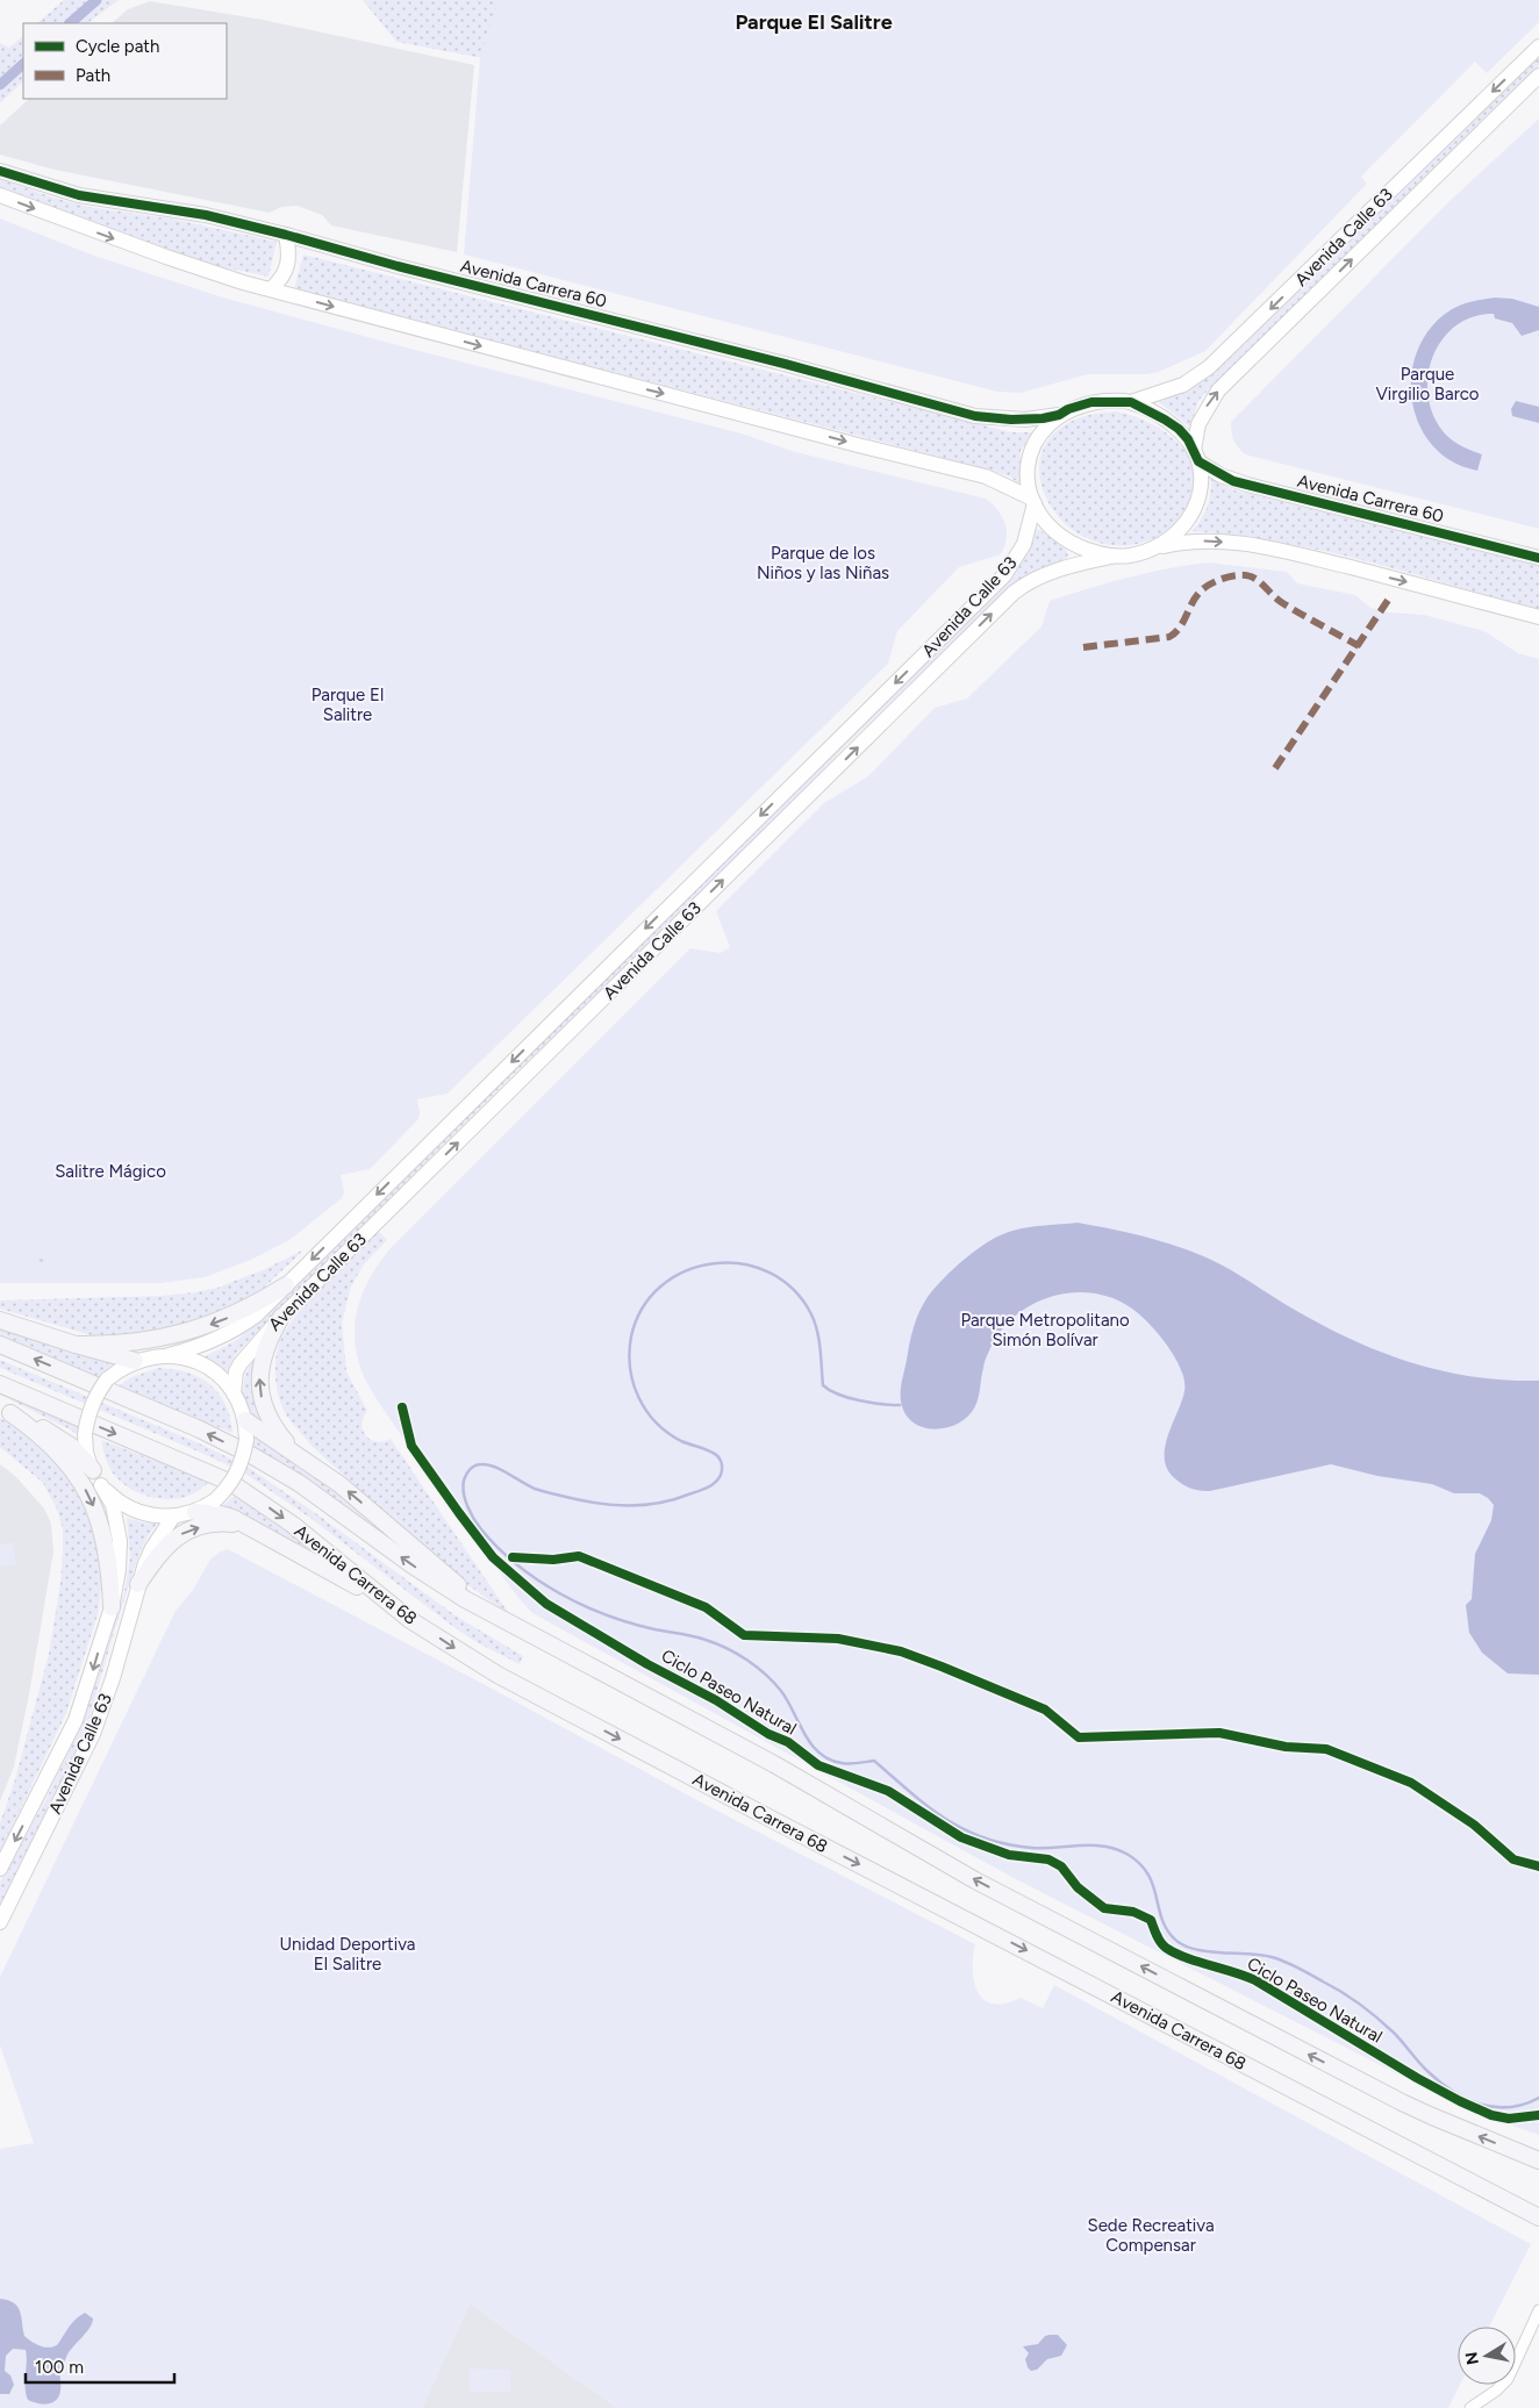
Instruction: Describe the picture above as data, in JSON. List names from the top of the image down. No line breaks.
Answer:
{"streets":{"main road":["Avenida Calle 63","Avenida Carrera 60","Avenida Carrera 68"],"cycle path":["Ciclo Paseo Natural"]},"crossings":[["Avenida Calle 63","Avenida Carrera 60"]],"districts":["Parque El Salitre"],"parks":["Parque Virgilio Barco","Parque de los Niños y las Niñas","Parque El Salitre","Salitre Mágico","Parque Metropolitano Simón Bolívar","Unidad Deportiva El Salitre","Sede Recreativa Compensar"],"legend":["Cycle path","Path"],"scale_bar":"100 m","north":"left"}
